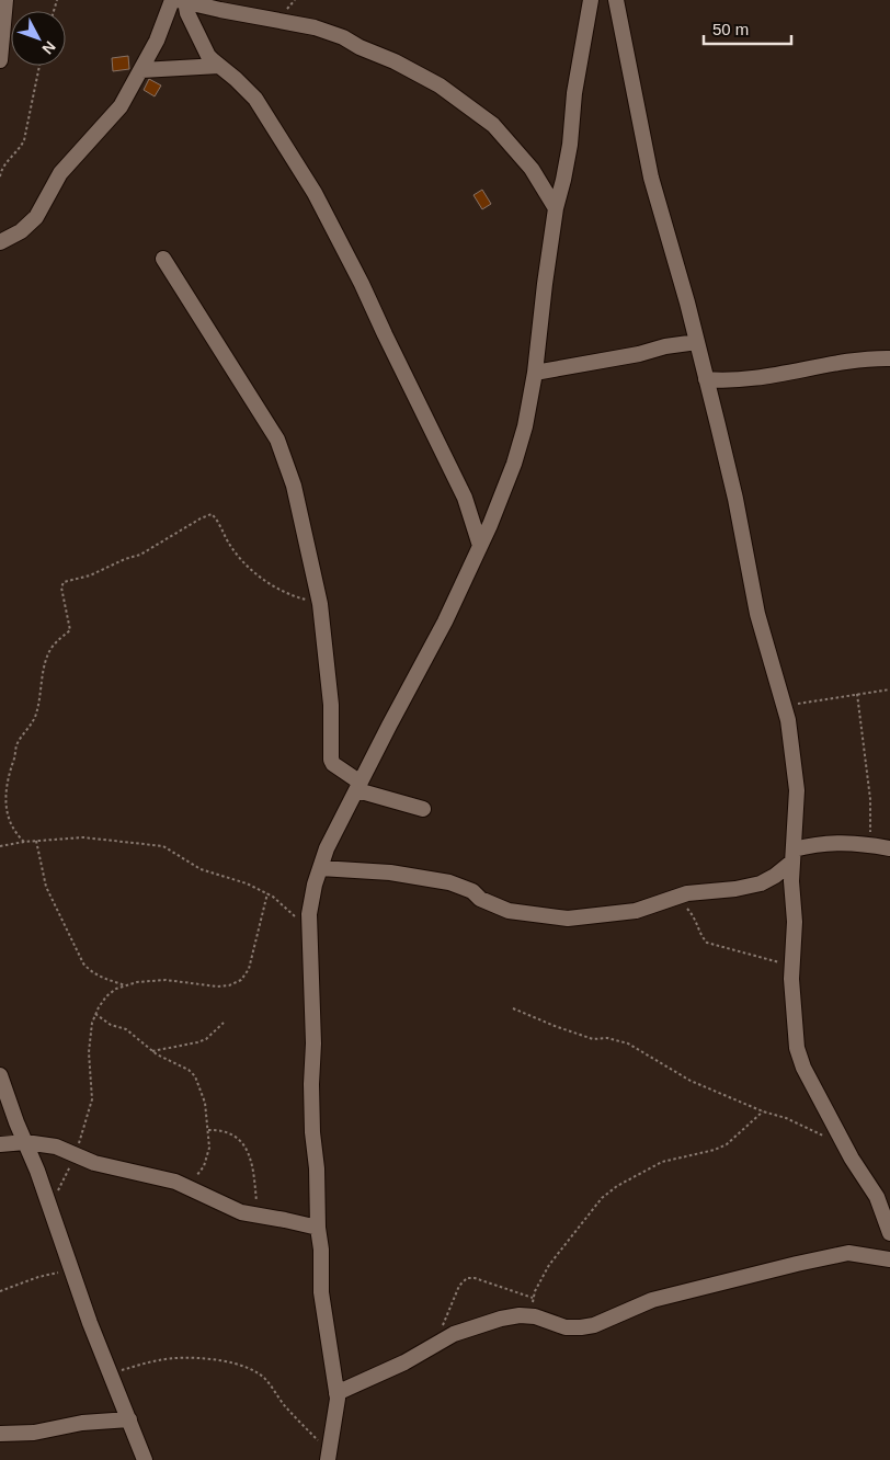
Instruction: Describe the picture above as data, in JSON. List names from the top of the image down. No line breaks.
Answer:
{"scale_bar":"50 m","north":"bottom right"}
